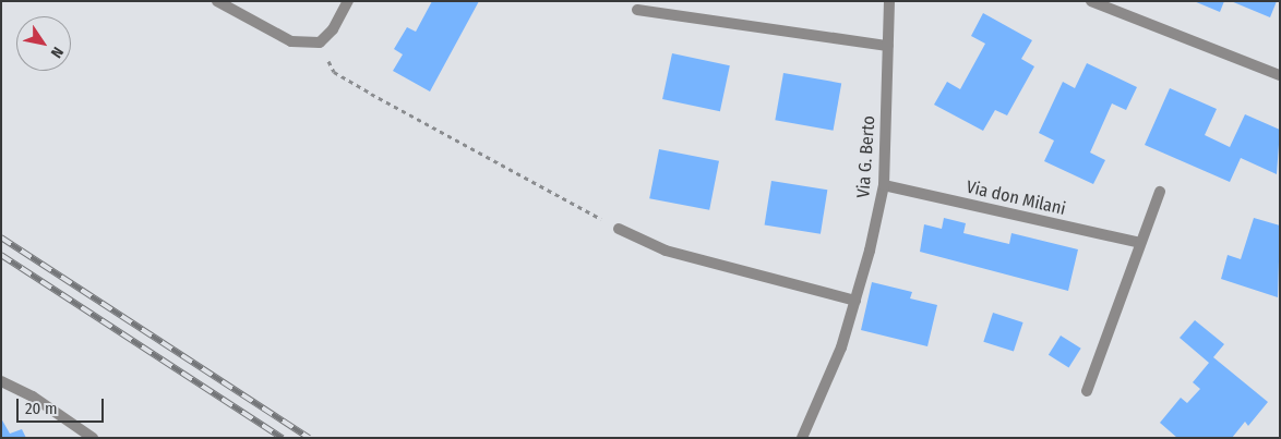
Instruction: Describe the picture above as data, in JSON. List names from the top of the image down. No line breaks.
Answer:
{"streets":{"street":["Via G. Berto","Via don Milani"]},"crossings":[["Via G. Berto","Via don Milani"]],"scale_bar":"20 m","north":"bottom right"}
